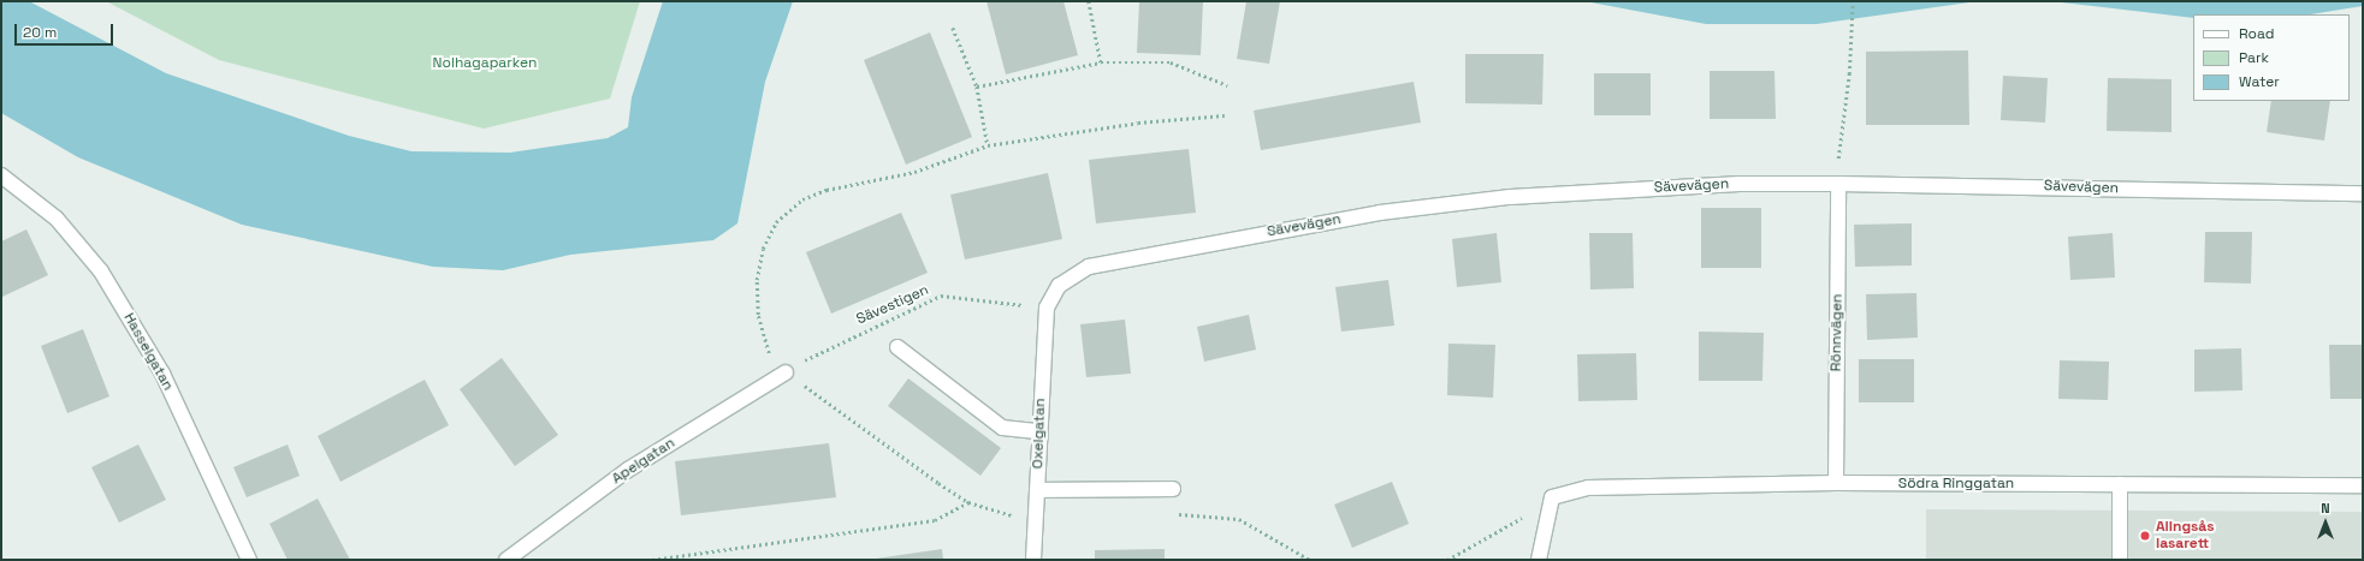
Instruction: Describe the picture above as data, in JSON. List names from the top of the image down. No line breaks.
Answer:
{"streets":{"street":["Sävevägen","Rönnvägen","Hasselgatan","Oxelgatan","Apelgatan","Södra Ringgatan"],"path":["Sävestigen"]},"crossings":[["Sävevägen","Sävestigen"],["Sävevägen","Rönnvägen"],["Sävevägen","Oxelgatan"],["Sävestigen","Oxelgatan"],["Sävestigen","Apelgatan"],["Rönnvägen","Södra Ringgatan"]],"parks":["Nolhagaparken"],"places":["Alingsås lasarett"],"legend":["Road","Park","Water"],"scale_bar":"20 m","north":"top"}
